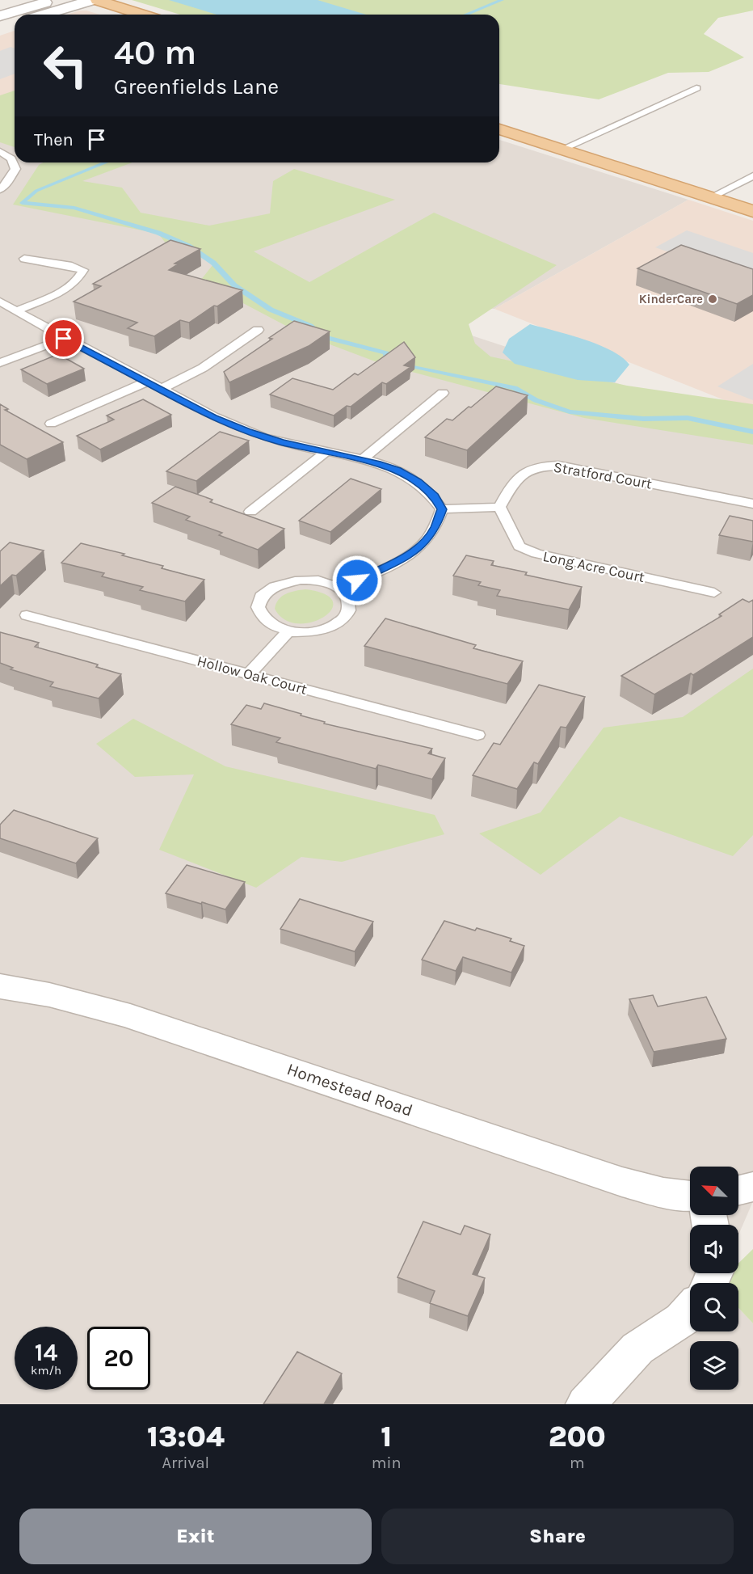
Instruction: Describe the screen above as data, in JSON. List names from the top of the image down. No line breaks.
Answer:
{"streets":{"street":["Homestead Road"],"lane":["Stratford Court","Long Acre Court","Hollow Oak Court"]},"crossings":[["Stratford Court","Long Acre Court"]],"places":["KinderCare"],"north":"top left","page":{"turn":["40 m","Greenfields Lane"],"then":"Then","speed":"14 km/h","limit":"20","eta":["13:04","Arrival","1","min","200","m"],"buttons":["Exit","Share"]}}
